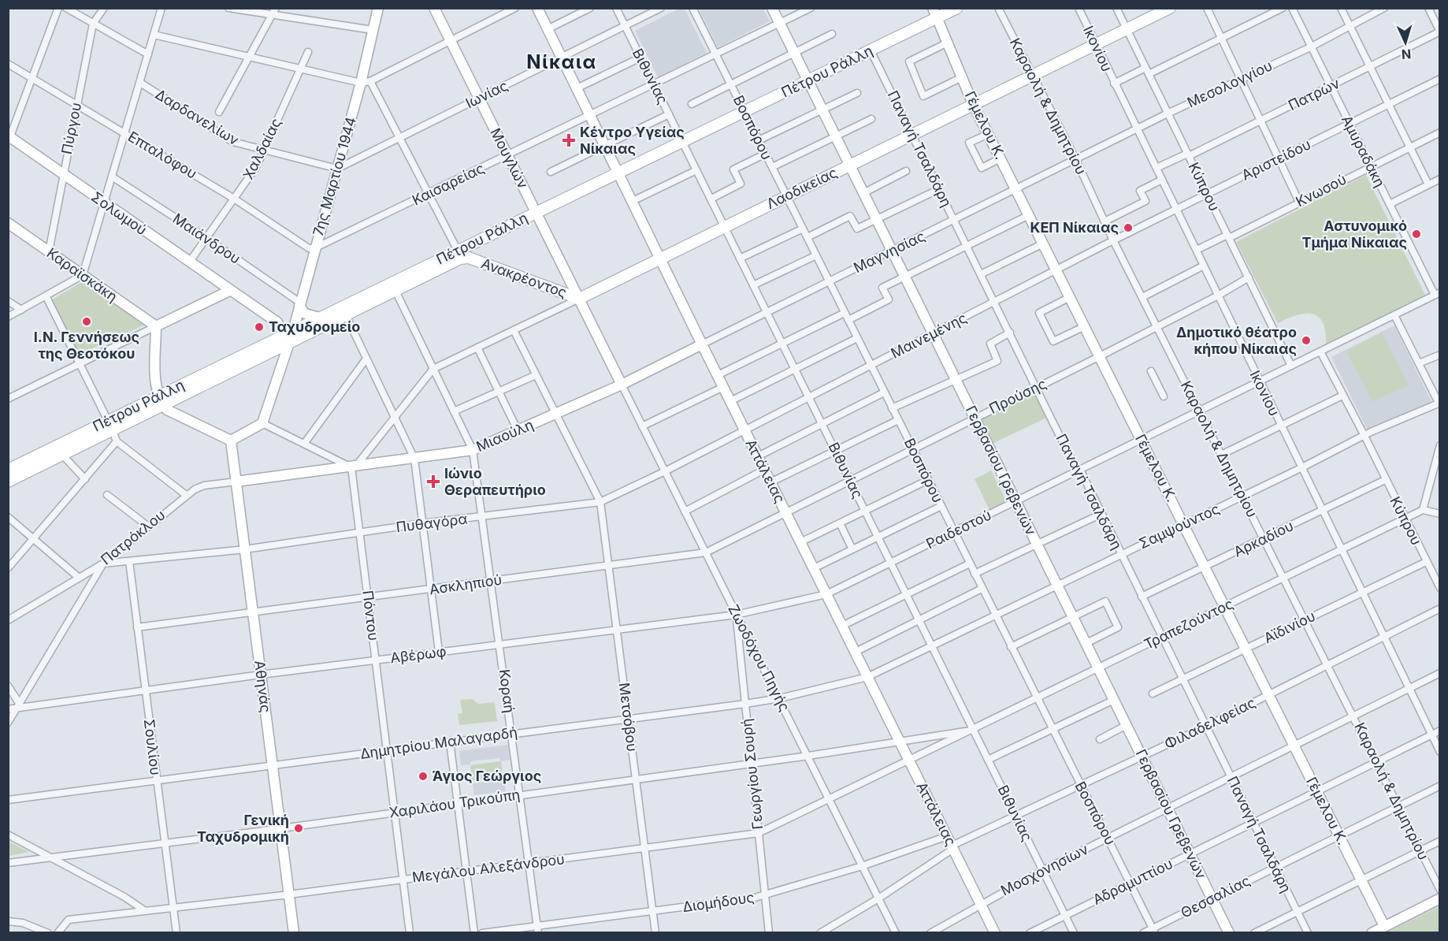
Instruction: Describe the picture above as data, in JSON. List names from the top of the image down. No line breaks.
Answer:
{"streets":{"main road":["Πέτρου Ράλλη","Γέμελου Κ.","Μουγλών","7ης Μαρτίου 1944","Λαοδικείας","Σολωμού","Καραϊσκάκη","Ανακρέοντος","Μιαούλη","Γερβασίου Γρεβενών","Αττάλειας","Αθηνάς"],"street":["Ικονίου","Βιθυνίας","Μεσολογγίου","Ιωνίας","Πατρών","Καραολή & Δημητρίου","Δαρδανελίων","Βοσπόρου","Πύργου","Χαλδαίας","Παναγή Τσαλδάρη","Αμυραδάκη","Επταλόφου","Αριστείδου","Καισαρείας","Κύπρου","Κνωσού","Μαιάνδρου","Μαγνησίας","Μαινεμένης","Προύσης","Πυθαγόρα","Σαμψούντος","Ραιδεστού","Πατρόκλου","Αρκαδίου","Ασκληπιού","Πόντου","Τραπεζούντος","Αϊδινίου","Αβέρωφ","Ζωοδόχου Πηγής","Κοραή","Μετσόβου","Φιλαδελφείας","Δημητρίου Μαλαγαρδή","Σουλίου","Γεωργίου Σουρή","Χαριλάου Τρικούπη","Μεγάλου Αλεξάνδρου","Μοσχονησίων","Αδραμυττίου","Θεσσαλίας","Διομήδους"]},"crossings":[["Ικονίου","Μεσολογγίου"],["Ικονίου","Πατρών"],["Ικονίου","Αριστείδου"],["Ικονίου","Λαοδικείας"],["Ικονίου","Κνωσού"],["Ικονίου","Προύσης"],["Ικονίου","Σαμψούντος"],["Ικονίου","Ραιδεστού"],["Ικονίου","Αρκαδίου"],["Ικονίου","Τραπεζούντος"],["Ικονίου","Αϊδινίου"],["Ικονίου","Φιλαδελφείας"],["Ικονίου","Μοσχονησίων"],["Ικονίου","Αδραμυττίου"],["Πέτρου Ράλλη","Βιθυνίας"],["Πέτρου Ράλλη","Γέμελου Κ."],["Πέτρου Ράλλη","Βοσπόρου"],["Πέτρου Ράλλη","Παναγή Τσαλδάρη"],["Πέτρου Ράλλη","Μουγλών"],["Πέτρου Ράλλη","7ης Μαρτίου 1944"],["Πέτρου Ράλλη","Σολωμού"],["Πέτρου Ράλλη","Ανακρέοντος"],["Πέτρου Ράλλη","Γερβασίου Γρεβενών"],["Πέτρου Ράλλη","Αττάλειας"],["Πέτρου Ράλλη","Κοραή"],["Βιθυνίας","Ιωνίας"],["Βιθυνίας","Καισαρείας"],["Βιθυνίας","Λαοδικείας"],["Βιθυνίας","Μαγνησίας"],["Βιθυνίας","Μαινεμένης"],["Βιθυνίας","Προύσης"],["Βιθυνίας","Σαμψούντος"],["Βιθυνίας","Ραιδεστού"],["Βιθυνίας","Τραπεζούντος"],["Βιθυνίας","Φιλαδελφείας"],["Βιθυνίας","Μοσχονησίων"],["Βιθυνίας","Αδραμυττίου"],["Μεσολογγίου","Καραολή & Δημητρίου"],["Μεσολογγίου","Αμυραδάκη"],["Μεσολογγίου","Κύπρου"],["Μεσολογγίου","Μαγνησίας"],["Ιωνίας","Δαρδανελίων"],["Ιωνίας","Μουγλών"],["Ιωνίας","7ης Μαρτίου 1944"],["Ιωνίας","Αττάλειας"],["Πατρών","Αμυραδάκη"],["Πατρών","Κύπρου"],["Καραολή & Δημητρίου","Αριστείδου"],["Καραολή & Δημητρίου","Λαοδικείας"],["Καραολή & Δημητρίου","Μαγνησίας"],["Καραολή & Δημητρίου","Μαινεμένης"],["Καραολή & Δημητρίου","Προύσης"],["Καραολή & Δημητρίου","Σαμψούντος"],["Καραολή & Δημητρίου","Ραιδεστού"],["Καραολή & Δημητρίου","Αρκαδίου"],["Καραολή & Δημητρίου","Τραπεζούντος"],["Καραολή & Δημητρίου","Αϊδινίου"],["Καραολή & Δημητρίου","Φιλαδελφείας"],["Καραολή & Δημητρίου","Μοσχονησίων"],["Καραολή & Δημητρίου","Αδραμυττίου"],["Καραολή & Δημητρίου","Θεσσαλίας"],["Δαρδανελίων","Χαλδαίας"],["Δαρδανελίων","7ης Μαρτίου 1944"],["Γέμελου Κ.","Λαοδικείας"],["Γέμελου Κ.","Μαγνησίας"],["Γέμελου Κ.","Μαινεμένης"],["Γέμελου Κ.","Προύσης"],["Γέμελου Κ.","Σαμψούντος"],["Γέμελου Κ.","Ραιδεστού"],["Γέμελου Κ.","Αρκαδίου"],["Γέμελου Κ.","Τραπεζούντος"],["Γέμελου Κ.","Αϊδινίου"],["Γέμελου Κ.","Φιλαδελφείας"],["Γέμελου Κ.","Μοσχονησίων"],["Γέμελου Κ.","Αδραμυττίου"],["Γέμελου Κ.","Θεσσαλίας"],["Βοσπόρου","Καισαρείας"],["Βοσπόρου","Λαοδικείας"],["Βοσπόρου","Μαγνησίας"],["Βοσπόρου","Μαινεμένης"],["Βοσπόρου","Προύσης"],["Βοσπόρου","Σαμψούντος"],["Βοσπόρου","Ραιδεστού"],["Βοσπόρου","Τραπεζούντος"],["Βοσπόρου","Φιλαδελφείας"],["Βοσπόρου","Μοσχονησίων"],["Βοσπόρου","Αδραμυττίου"],["Βοσπόρου","Θεσσαλίας"],["Πύργου","Επταλόφου"],["Πύργου","Σολωμού"],["Πύργου","Καραϊσκάκη"],["Χαλδαίας","Επταλόφου"],["Χαλδαίας","Σολωμού"],["Χαλδαίας","Μαιάνδρου"],["Παναγή Τσαλδάρη","Λαοδικείας"],["Παναγή Τσαλδάρη","Μαγνησίας"],["Παναγή Τσαλδάρη","Μαινεμένης"],["Παναγή Τσαλδάρη","Προύσης"],["Παναγή Τσαλδάρη","Σαμψούντος"],["Παναγή Τσαλδάρη","Ραιδεστού"],["Παναγή Τσαλδάρη","Αρκαδίου"],["Παναγή Τσαλδάρη","Τραπεζούντος"],["Παναγή Τσαλδάρη","Αϊδινίου"],["Παναγή Τσαλδάρη","Φιλαδελφείας"],["Παναγή Τσαλδάρη","Μοσχονησίων"],["Παναγή Τσαλδάρη","Αδραμυττίου"],["Παναγή Τσαλδάρη","Θεσσαλίας"],["Αμυραδάκη","Αριστείδου"],["Αμυραδάκη","Κνωσού"],["Αμυραδάκη","Ραιδεστού"],["Επταλόφου","7ης Μαρτίου 1944"],["Επταλόφου","Καισαρείας"],["Μουγλών","Καισαρείας"],["Μουγλών","Λαοδικείας"],["Μουγλών","Ανακρέοντος"],["Μουγλών","Μιαούλη"],["Μουγλών","Ζωοδόχου Πηγής"],["Αριστείδου","Κύπρου"],["Αριστείδου","Μαινεμένης"],["7ης Μαρτίου 1944","Καισαρείας"],["7ης Μαρτίου 1944","Σολωμού"],["7ης Μαρτίου 1944","Μαιάνδρου"],["Καισαρείας","Γερβασίου Γρεβενών"],["Καισαρείας","Αττάλειας"],["Κύπρου","Λαοδικείας"],["Κύπρου","Κνωσού"],["Κύπρου","Προύσης"],["Κύπρου","Σαμψούντος"],["Κύπρου","Ραιδεστού"],["Κύπρου","Αρκαδίου"],["Κύπρου","Τραπεζούντος"],["Κύπρου","Αϊδινίου"],["Λαοδικείας","Ανακρέοντος"],["Λαοδικείας","Γερβασίου Γρεβενών"],["Λαοδικείας","Αττάλειας"],["Λαοδικείας","Κοραή"],["Λαοδικείας","Μετσόβου"],["Μαγνησίας","Μιαούλη"],["Μαγνησίας","Γερβασίου Γρεβενών"],["Μαγνησίας","Αττάλειας"],["Μαινεμένης","Γερβασίου Γρεβενών"],["Μαινεμένης","Αττάλειας"],["Μαινεμένης","Πυθαγόρα"],["Προύσης","Γερβασίου Γρεβενών"],["Προύσης","Αττάλειας"],["Προύσης","Ασκληπιού"],["Μιαούλη","Αττάλειας"],["Μιαούλη","Πατρόκλου"],["Μιαούλη","Πόντου"],["Μιαούλη","Ζωοδόχου Πηγής"],["Μιαούλη","Αθηνάς"],["Μιαούλη","Κοραή"],["Μιαούλη","Μετσόβου"],["Γερβασίου Γρεβενών","Σαμψούντος"],["Γερβασίου Γρεβενών","Ραιδεστού"],["Γερβασίου Γρεβενών","Τραπεζούντος"],["Γερβασίου Γρεβενών","Φιλαδελφείας"],["Γερβασίου Γρεβενών","Μοσχονησίων"],["Γερβασίου Γρεβενών","Αδραμυττίου"],["Γερβασίου Γρεβενών","Θεσσαλίας"],["Αττάλειας","Πυθαγόρα"],["Αττάλειας","Σαμψούντος"],["Αττάλειας","Ραιδεστού"],["Αττάλειας","Ασκληπιού"],["Αττάλειας","Τραπεζούντος"],["Αττάλειας","Αβέρωφ"],["Αττάλειας","Φιλαδελφείας"],["Αττάλειας","Δημητρίου Μαλαγαρδή"],["Αττάλειας","Χαριλάου Τρικούπη"],["Αττάλειας","Μεγάλου Αλεξάνδρου"],["Αττάλειας","Μοσχονησίων"],["Αττάλειας","Διομήδους"],["Πυθαγόρα","Πατρόκλου"],["Πυθαγόρα","Πόντου"],["Πυθαγόρα","Ζωοδόχου Πηγής"],["Πυθαγόρα","Αθηνάς"],["Πυθαγόρα","Κοραή"],["Πυθαγόρα","Μετσόβου"],["Πυθαγόρα","Σουλίου"],["Σαμψούντος","Δημητρίου Μαλαγαρδή"],["Ραιδεστού","Αβέρωφ"],["Πατρόκλου","Αθηνάς"],["Ασκληπιού","Πόντου"],["Ασκληπιού","Ζωοδόχου Πηγής"],["Ασκληπιού","Αθηνάς"],["Ασκληπιού","Κοραή"],["Ασκληπιού","Μετσόβου"],["Ασκληπιού","Σουλίου"],["Πόντου","Αβέρωφ"],["Πόντου","Δημητρίου Μαλαγαρδή"],["Πόντου","Χαριλάου Τρικούπη"],["Πόντου","Μεγάλου Αλεξάνδρου"],["Τραπεζούντος","Χαριλάου Τρικούπη"],["Τραπεζούντος","Μεγάλου Αλεξάνδρου"],["Αβέρωφ","Ζωοδόχου Πηγής"],["Αβέρωφ","Αθηνάς"],["Αβέρωφ","Κοραή"],["Αβέρωφ","Μετσόβου"],["Αβέρωφ","Σουλίου"],["Αβέρωφ","Γεωργίου Σουρή"],["Ζωοδόχου Πηγής","Φιλαδελφείας"],["Ζωοδόχου Πηγής","Δημητρίου Μαλαγαρδή"],["Ζωοδόχου Πηγής","Γεωργίου Σουρή"],["Ζωοδόχου Πηγής","Χαριλάου Τρικούπη"],["Ζωοδόχου Πηγής","Μεγάλου Αλεξάνδρου"],["Ζωοδόχου Πηγής","Διομήδους"],["Αθηνάς","Δημητρίου Μαλαγαρδή"],["Αθηνάς","Χαριλάου Τρικούπη"],["Αθηνάς","Μεγάλου Αλεξάνδρου"],["Κοραή","Δημητρίου Μαλαγαρδή"],["Κοραή","Χαριλάου Τρικούπη"],["Κοραή","Μεγάλου Αλεξάνδρου"],["Κοραή","Διομήδους"],["Μετσόβου","Δημητρίου Μαλαγαρδή"],["Μετσόβου","Χαριλάου Τρικούπη"],["Μετσόβου","Μεγάλου Αλεξάνδρου"],["Μετσόβου","Διομήδους"],["Δημητρίου Μαλαγαρδή","Σουλίου"],["Δημητρίου Μαλαγαρδή","Γεωργίου Σουρή"],["Σουλίου","Χαριλάου Τρικούπη"],["Σουλίου","Μεγάλου Αλεξάνδρου"],["Γεωργίου Σουρή","Χαριλάου Τρικούπη"],["Γεωργίου Σουρή","Μεγάλου Αλεξάνδρου"],["Γεωργίου Σουρή","Διομήδους"]],"districts":["Νίκαια"],"places":{"health":["Κέντρο Υγείας Νίκαιας","Ιώνιο Θεραπευτήριο"],"other":["ΚΕΠ Νίκαιας","Αστυνομικό Τμήμα Νίκαιας","Ι.Ν. Γεννήσεως της Θεοτόκου","Ταχυδρομείο","Δημοτικό θέατρο κήπου Νίκαιας","Άγιος Γεώργιος","Γενική Ταχυδρομική"]},"north":"bottom"}
